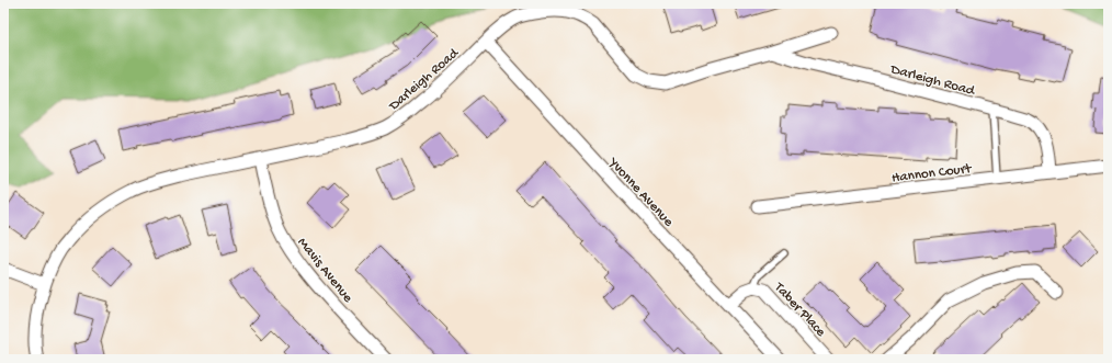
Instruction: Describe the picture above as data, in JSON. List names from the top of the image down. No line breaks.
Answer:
{"streets":{"street":["Darleigh Road","Hannon Court","Yvonne Avenue","Mavis Avenue","Taber Place"]},"crossings":[["Darleigh Road","Hannon Court"],["Darleigh Road","Yvonne Avenue"],["Darleigh Road","Mavis Avenue"],["Yvonne Avenue","Taber Place"]]}
